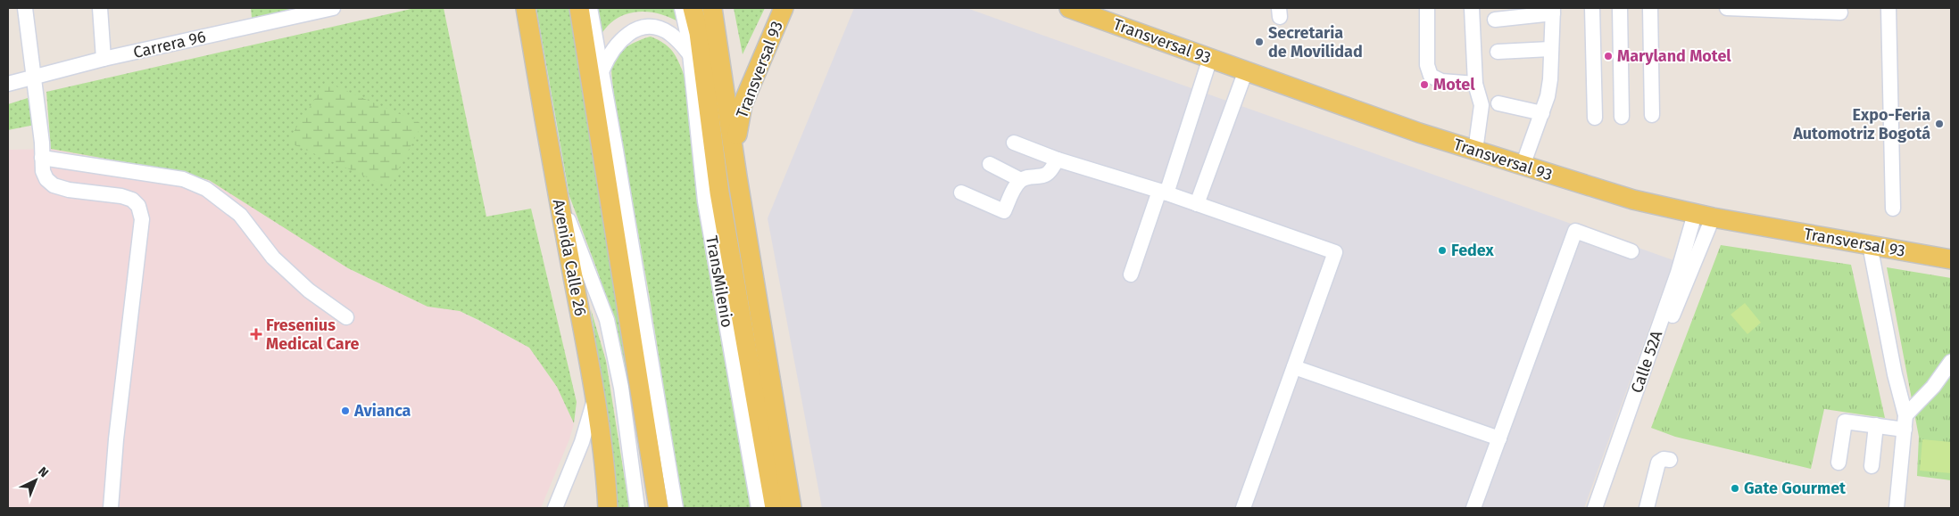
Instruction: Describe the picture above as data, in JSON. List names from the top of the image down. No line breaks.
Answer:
{"streets":{"main road":["Transversal 93","Avenida Calle 26"],"street":["Carrera 96","TransMilenio","Calle 52A"]},"crossings":[["Transversal 93","Calle 52A"]],"places":{"other":["Secretaria de Movilidad","Maryland Motel","Motel","Expo-Feria Automotriz Bogotá","Fedex","Avianca","Gate Gourmet"],"health":["Fresenius Medical Care"]},"north":"top right"}
